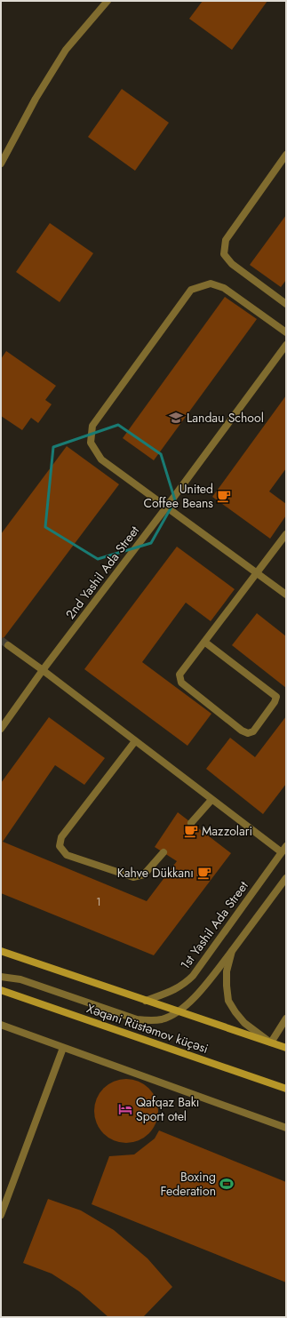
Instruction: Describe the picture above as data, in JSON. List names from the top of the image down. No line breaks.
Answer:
{"streets":{"main road":["Xəqani Rüstəmov küçəsi"],"street":["2nd Yashil Ada Street","1st Yashil Ada Street"]},"places":{"school or university":["Landau School"],"cafe":["United Coffee Beans","Mazzolari","Kahve Dükkanı"],"hotel":["Qafqaz Bakı Sport otel"],"sports":["Boxing Federation"]},"house_numbers":["1"]}
